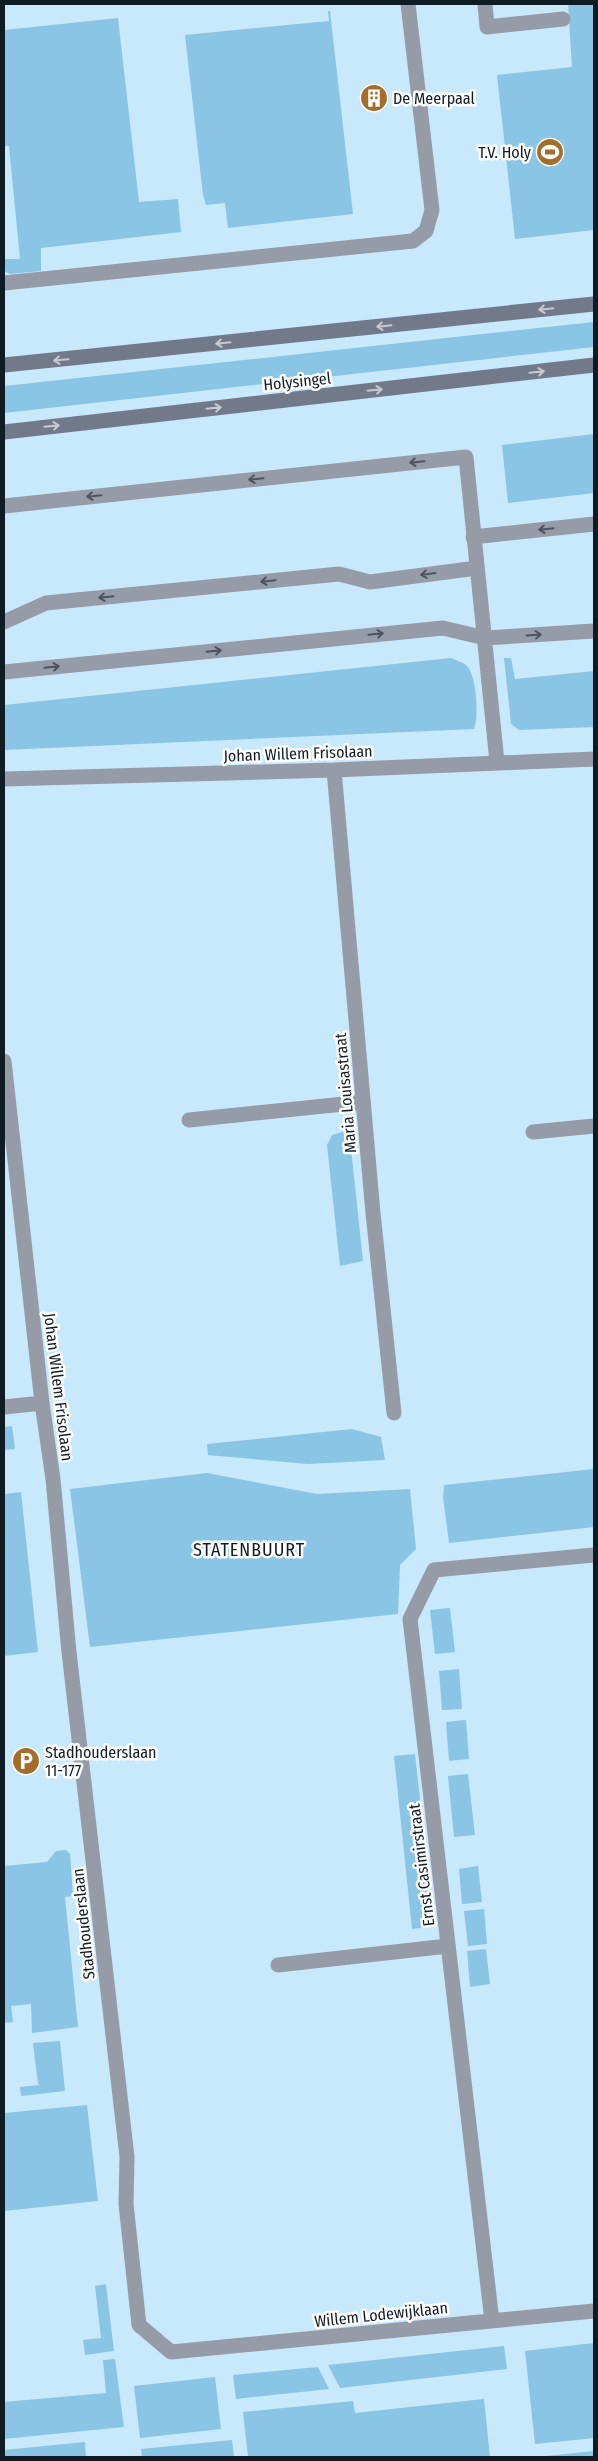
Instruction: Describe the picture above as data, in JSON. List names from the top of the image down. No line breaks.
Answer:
{"streets":{"street":["Holysingel","Johan Willem Frisolaan","Maria Louisastraat","Ernst Casimirstraat","Stadhouderslaan","Willem Lodewijklaan"]},"crossings":[["Johan Willem Frisolaan","Maria Louisastraat"],["Johan Willem Frisolaan","Stadhouderslaan"],["Ernst Casimirstraat","Willem Lodewijklaan"],["Stadhouderslaan","Willem Lodewijklaan"]],"districts":["STATENBUURT"],"places":{"building":["De Meerpaal"],"sports":["T.V. Holy"],"parking":["Stadhouderslaan 11-177"]}}
